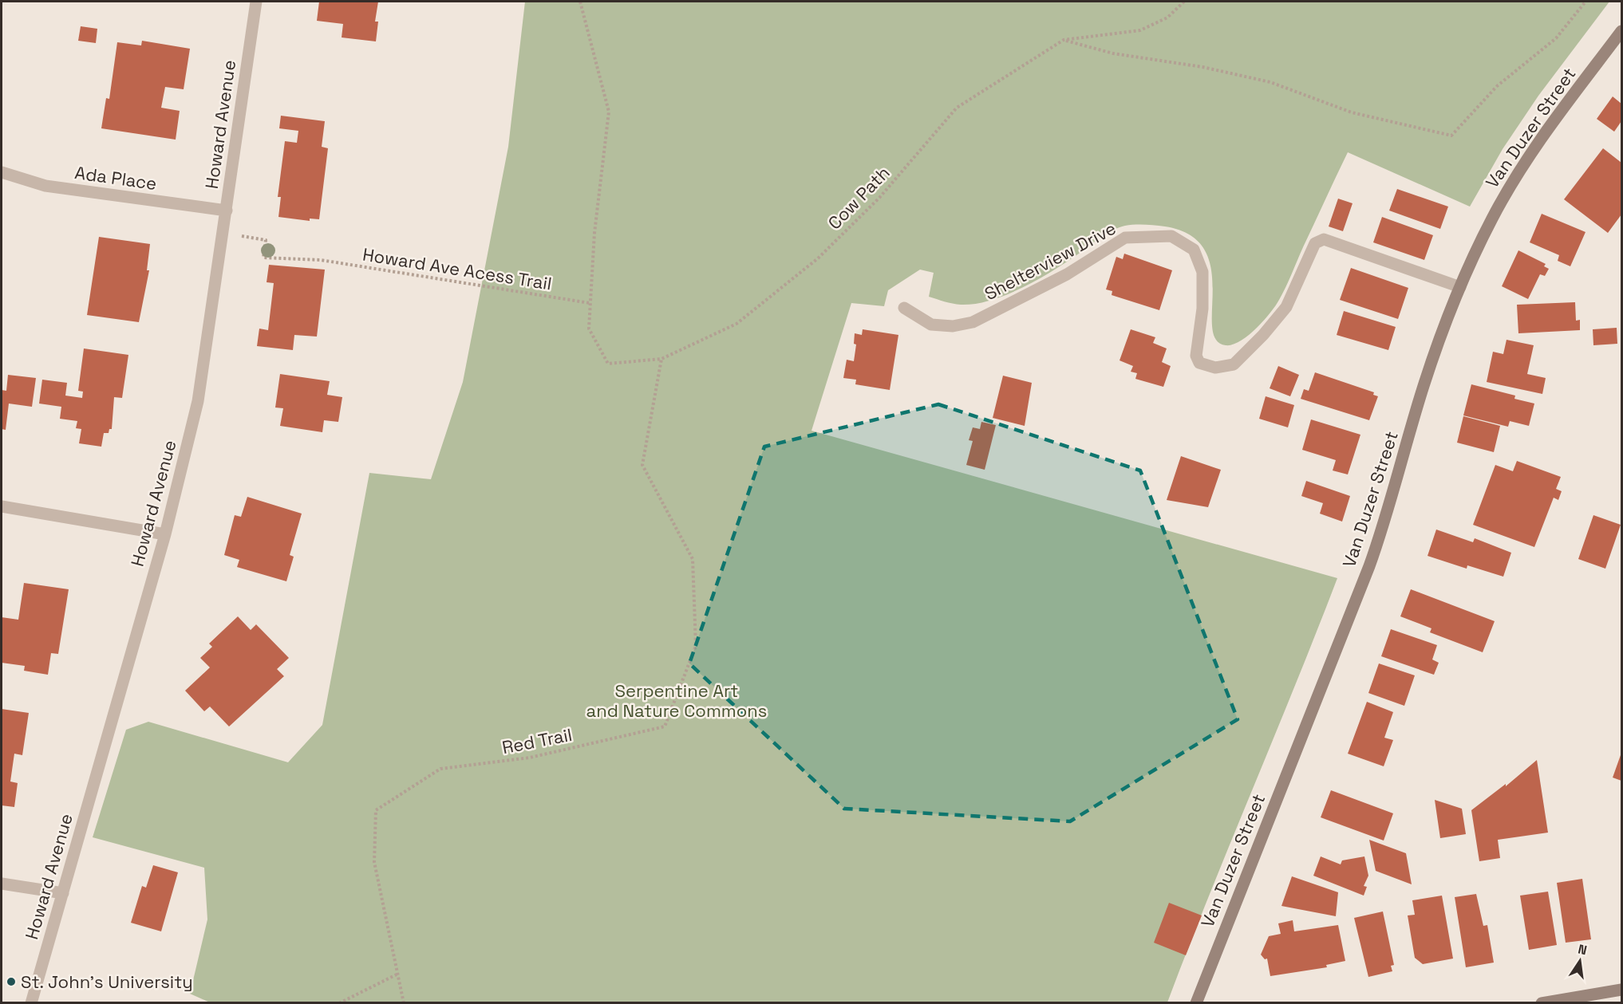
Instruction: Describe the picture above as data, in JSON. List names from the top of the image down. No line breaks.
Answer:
{"streets":{"main road":["Van Duzer Street"],"street":["Howard Avenue","Ada Place","Shelterview Drive"],"path":["Cow Path","Howard Ave Acess Trail","Red Trail"]},"crossings":[["Howard Avenue","Ada Place"],["Van Duzer Street","Shelterview Drive"],["Cow Path","Howard Ave Acess Trail"],["Cow Path","Red Trail"]],"parks":["Serpentine Art and Nature Commons"],"places":["St. John's University"],"north":"top"}
